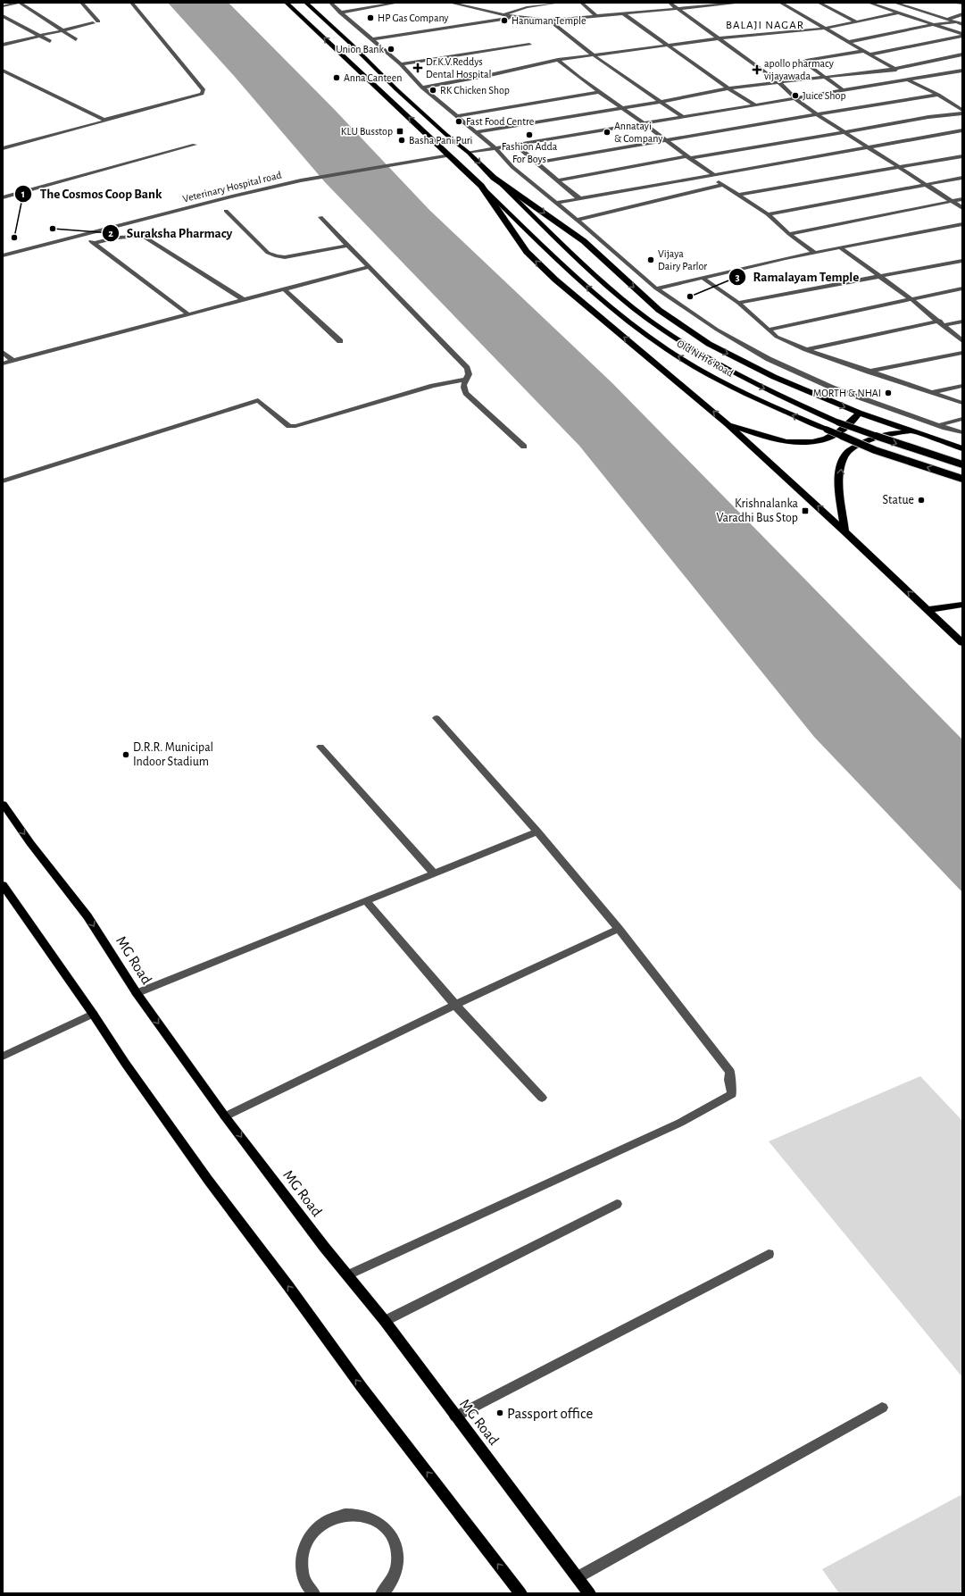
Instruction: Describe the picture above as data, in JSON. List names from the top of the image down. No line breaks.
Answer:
{"streets":{"main road":["Old NH16 Road","MG Road"],"street":["Veterinary Hospital road"]},"districts":["BALAJI NAGAR"],"places":{"other":["HP Gas Company","Hanuman Temple","Union Bank","Anna Canteen","RK Chicken Shop","Juice Shop","Fast Food Centre","Annatayi & Company","Fashion Adda For Boys","Basha Pani Puri","Suraksha Pharmacy","The Cosmos Coop Bank","Vijaya Dairy Parlor","Ramalayam Temple","MORTH & NHAI","Statue","D.R.R. Municipal Indoor Stadium","Passport office"],"health":["Dr.K.V.Reddys Dental Hospital","apollo pharmacy vijayawada"],"transit":["KLU Busstop","Krishnalanka Varadhi Bus Stop"]}}
